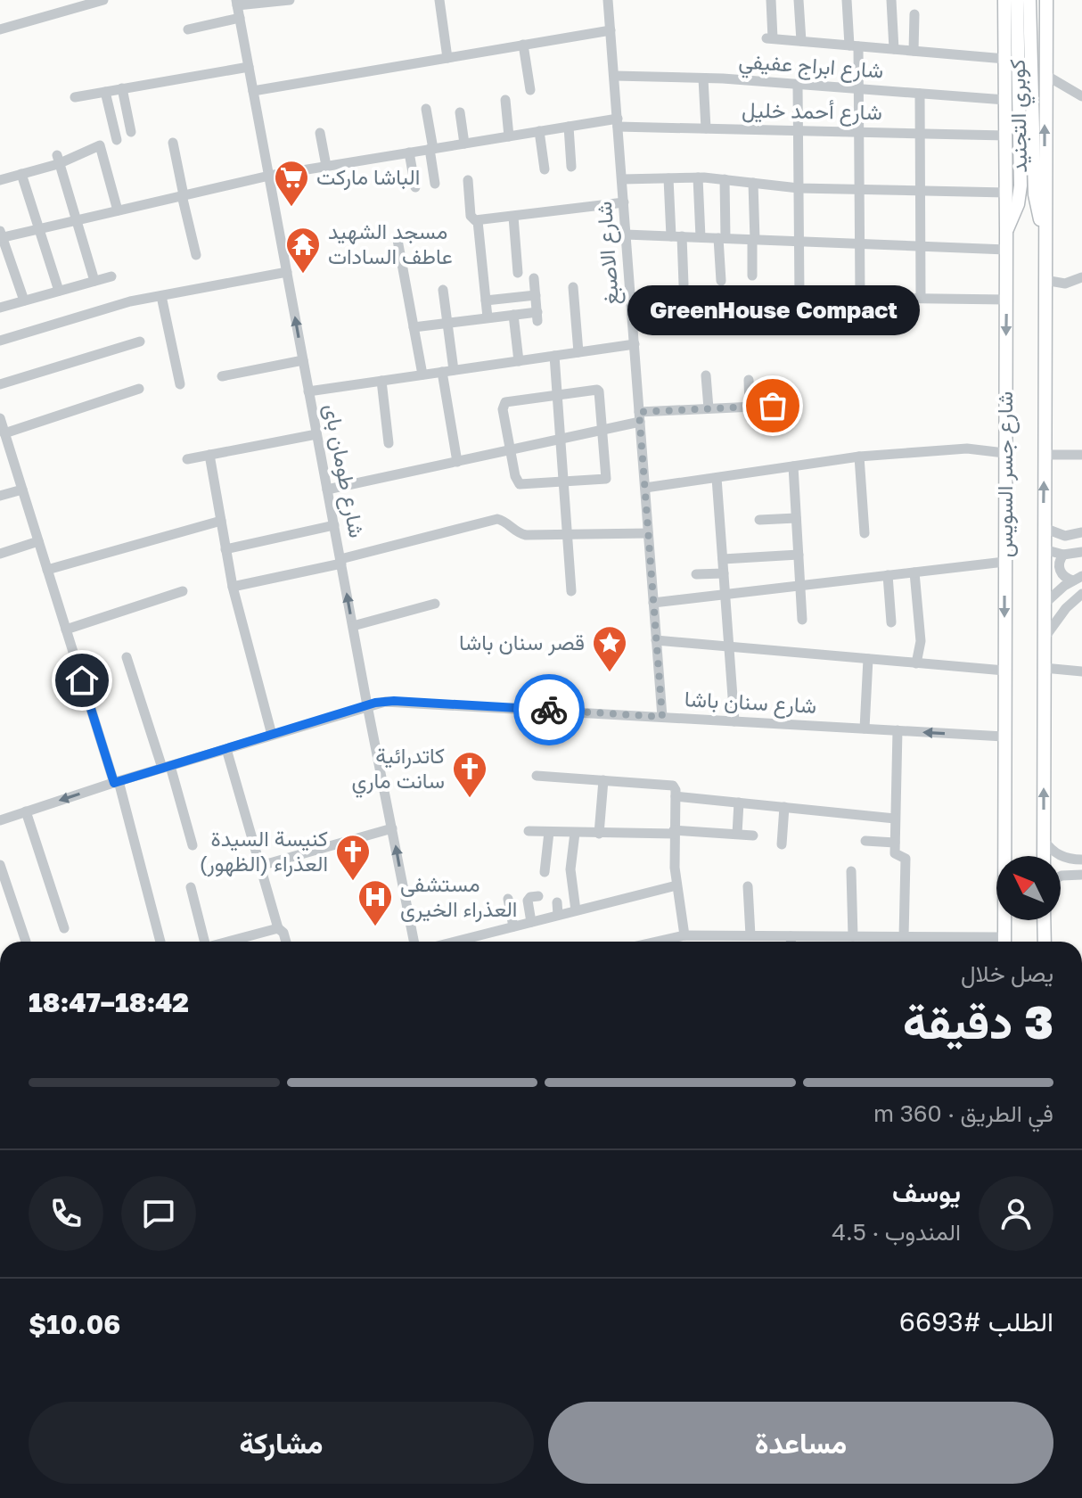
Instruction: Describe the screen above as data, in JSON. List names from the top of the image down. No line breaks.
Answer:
{"streets":{"main road":["كوبري التجنيد","شارع جسر السويس"],"street":["شارع ابراج عفيفي","شارع أحمد خليل","شارع الاصبغ","شارع طومان باى","شارع سنان باشا"]},"crossings":[["شارع ابراج عفيفي","شارع الاصبغ"],["شارع ابراج عفيفي","شارع جسر السويس"],["شارع أحمد خليل","شارع الاصبغ"],["شارع أحمد خليل","شارع طومان باى"],["شارع أحمد خليل","شارع جسر السويس"],["كوبري التجنيد","شارع جسر السويس"],["شارع الاصبغ","شارع سنان باشا"],["شارع طومان باى","شارع سنان باشا"],["شارع جسر السويس","شارع سنان باشا"]],"places":{"supermarket":["الباشا ماركت"],"temple":["مسجد الشهيد عاطف السادات"],"other":["GreenHouse Compact"],"place":["قصر سنان باشا"],"church":["كاتدرائية سانت ماري","كنيسة السيدة العذراء (الظهور)"],"hospital":["مستشفى العذراء الخيرى"]},"north":"top left","page":{"bubble":"GreenHouse Compact","heading":["3 دقيقة","يصل خلال","18:42–18:47"],"panel":["يوسف","المندوب · 4.5","الطلب #6693","$10.06"],"bar":"في الطريق · 360 m","buttons":["مساعدة","مشاركة"]}}
